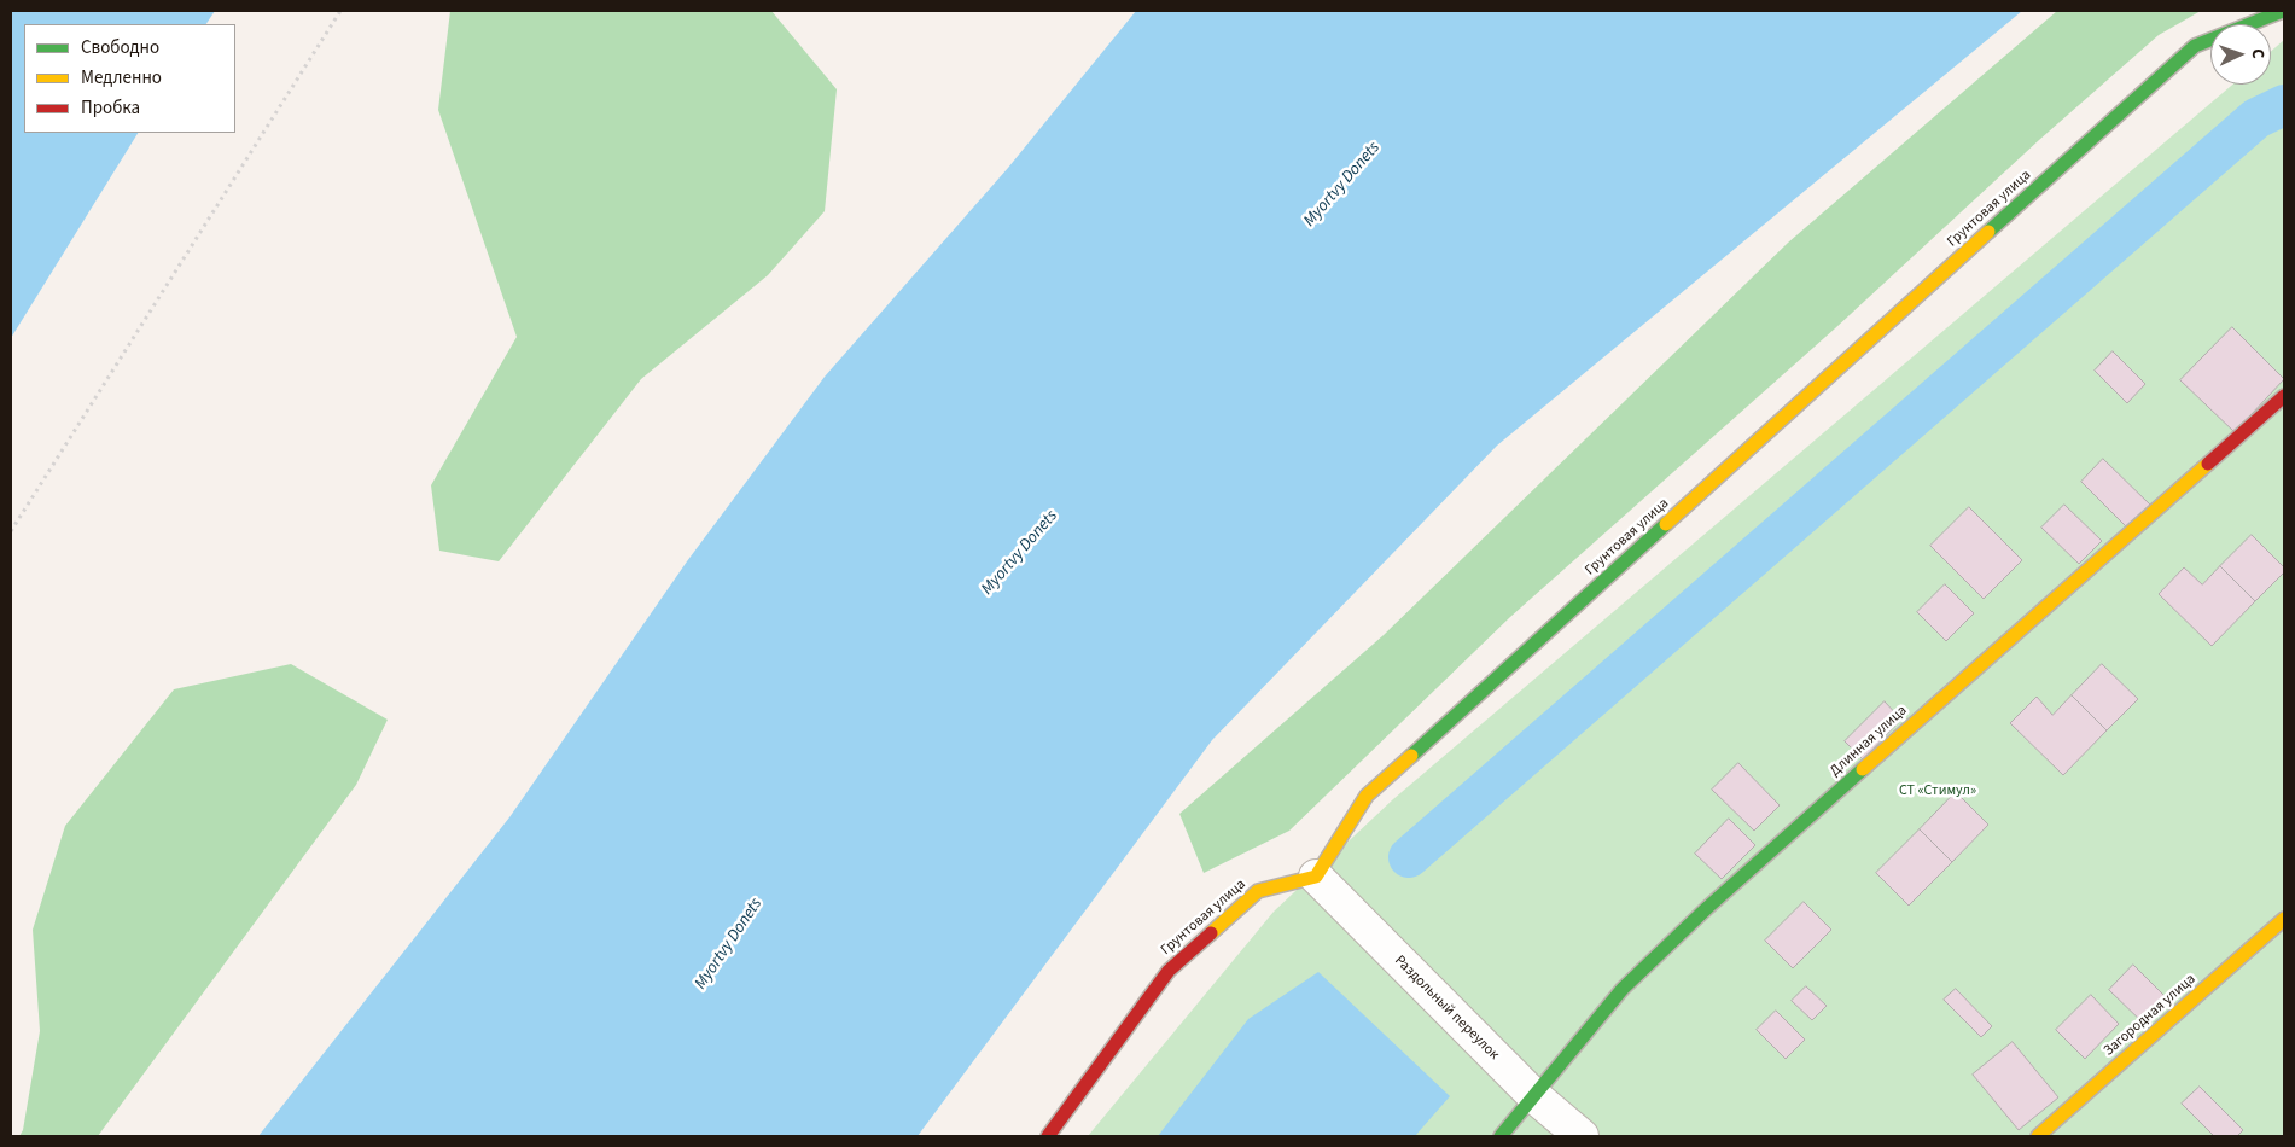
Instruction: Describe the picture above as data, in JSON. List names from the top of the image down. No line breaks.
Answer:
{"streets":{"street":["Грунтовая улица","Длинная улица","Раздольный переулок","Загородная улица"]},"crossings":[["Грунтовая улица","Раздольный переулок"],["Длинная улица","Раздольный переулок"]],"water":["Myortvy Donets"],"parks":["СТ «Стимул»"],"legend":["Свободно","Медленно","Пробка"],"north":"right"}
